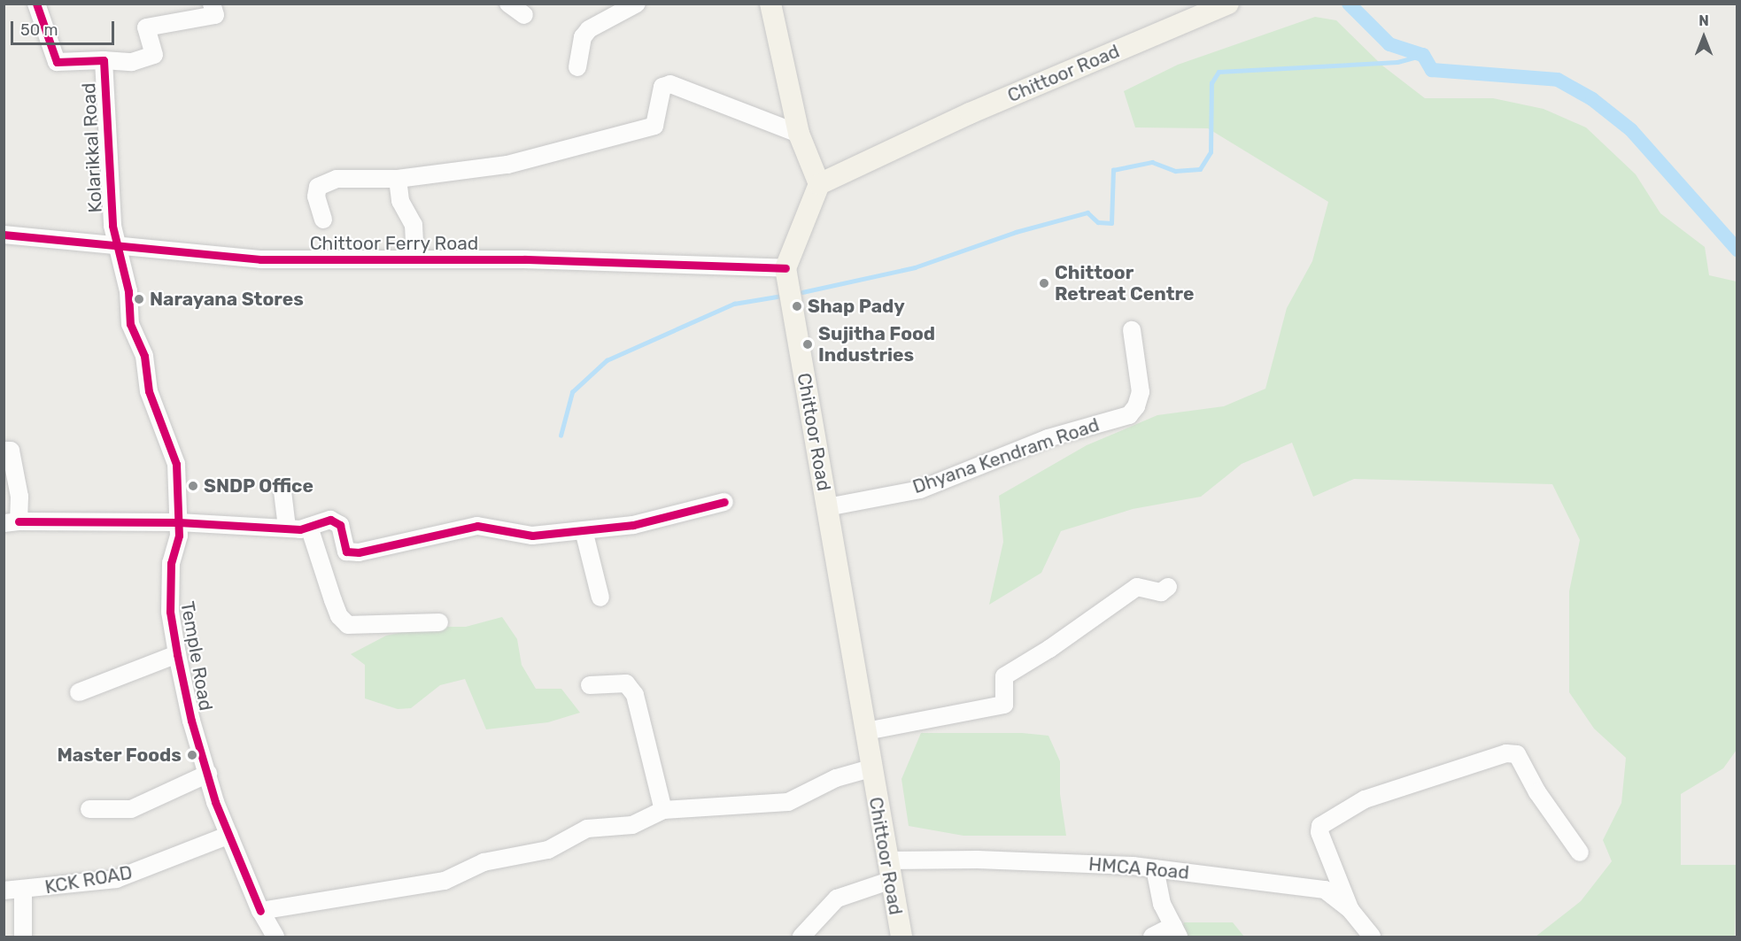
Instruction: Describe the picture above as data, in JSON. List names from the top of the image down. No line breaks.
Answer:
{"streets":{"main road":["Chittoor Road"],"street":["Kolarikkal Road","Chittoor Ferry Road","Dhyana Kendram Road","Temple Road","HMCA Road","KCK ROAD"]},"crossings":[["Chittoor Road","Chittoor Ferry Road"],["Chittoor Road","Dhyana Kendram Road"],["Chittoor Road","HMCA Road"],["Kolarikkal Road","Chittoor Ferry Road"],["Kolarikkal Road","Temple Road"],["Chittoor Ferry Road","Temple Road"],["Temple Road","KCK ROAD"]],"places":["Chittoor Retreat Centre","Narayana Stores","Shap Pady","Sujitha Food Industries","SNDP Office","Master Foods"],"scale_bar":"50 m","north":"top"}
